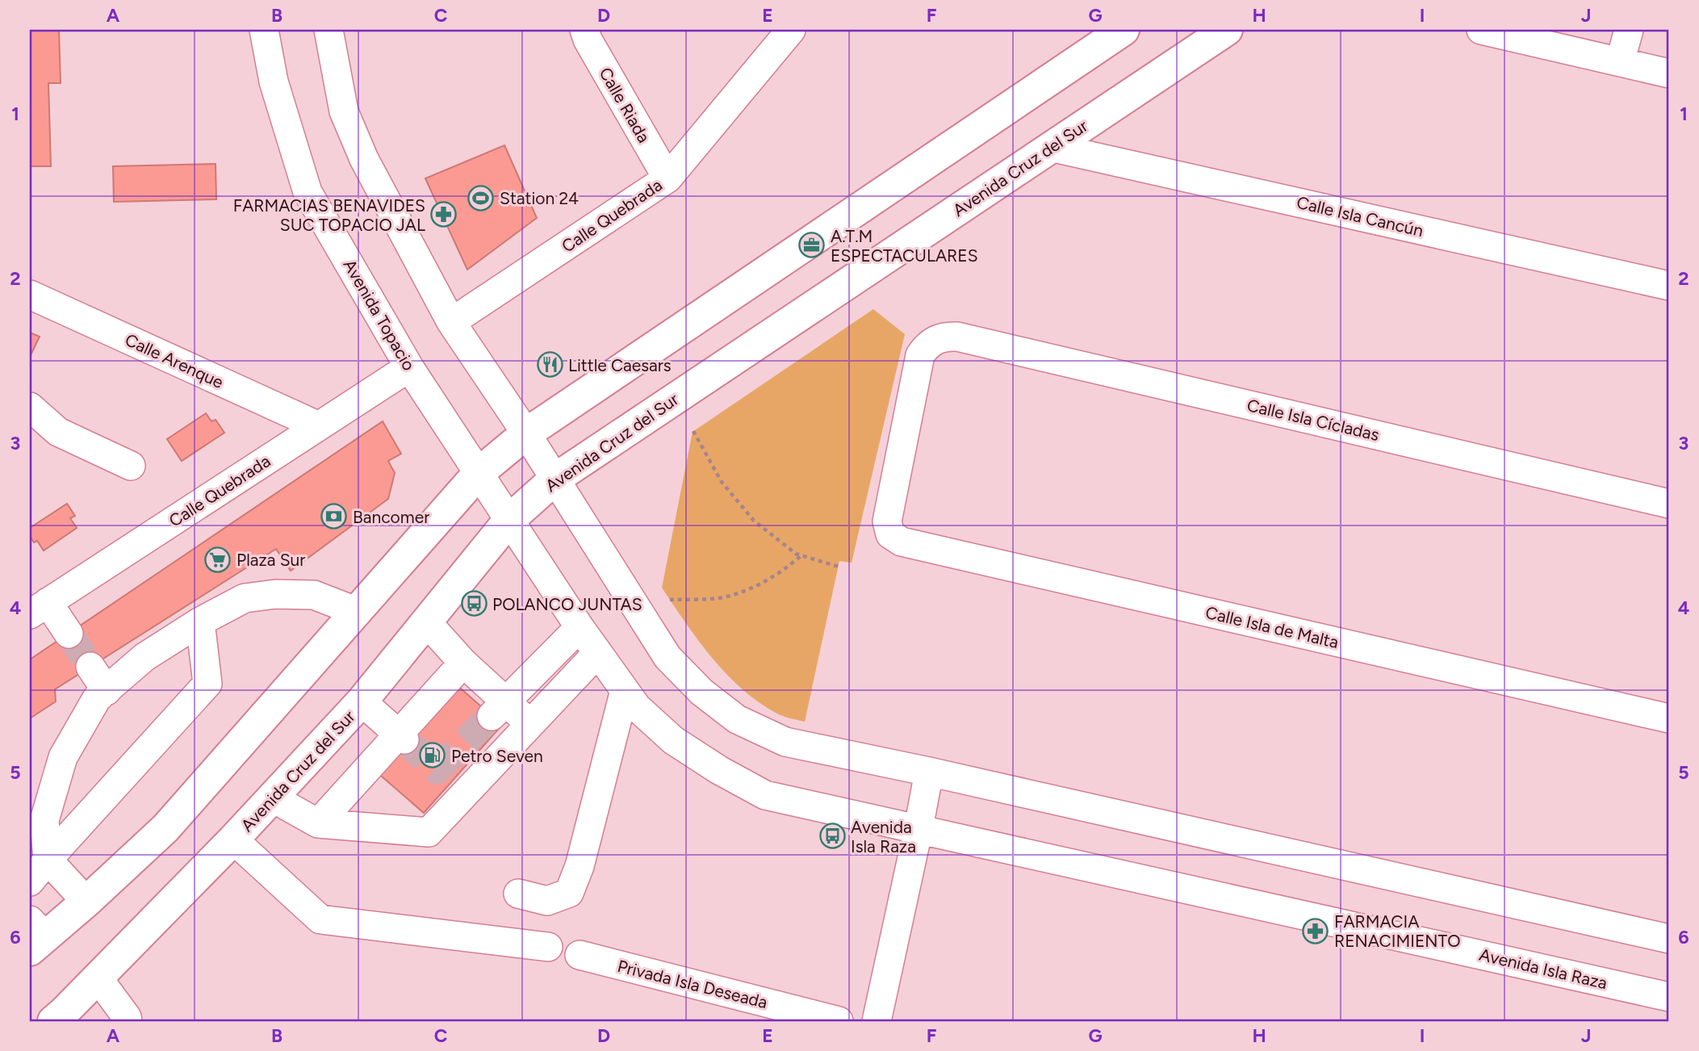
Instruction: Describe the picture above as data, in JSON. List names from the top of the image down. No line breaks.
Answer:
{"streets":{"main road":["Avenida Cruz del Sur"],"street":["Calle Riada","Calle Quebrada","Calle Isla Cancún","Avenida Topacio","Calle Arenque","Calle Isla Cícladas","Calle Isla de Malta","Avenida Isla Raza","Privada Isla Deseada"]},"crossings":[["Calle Riada","Calle Quebrada"],["Avenida Cruz del Sur","Calle Isla Cancún"],["Avenida Cruz del Sur","Avenida Topacio"],["Avenida Cruz del Sur","Avenida Isla Raza"],["Calle Quebrada","Avenida Topacio"],["Calle Quebrada","Calle Arenque"],["Avenida Topacio","Avenida Isla Raza"],["Calle Isla Cícladas","Calle Isla de Malta"]],"places":{"sports":["Station 24"],"pharmacy":["FARMACIAS BENAVIDES SUC TOPACIO JAL","FARMACIA RENACIMIENTO"],"office":["A.T.M ESPECTACULARES"],"restaurant":["Little Caesars"],"bank":["Bancomer"],"supermarket":["Plaza Sur"],"bus stop":["POLANCO JUNTAS","Avenida Isla Raza"],"fuel station":["Petro Seven"]},"grid":{"columns":["A","B","C","D","E","F","G","H","I","J"],"rows":["1","2","3","4","5","6"]}}
